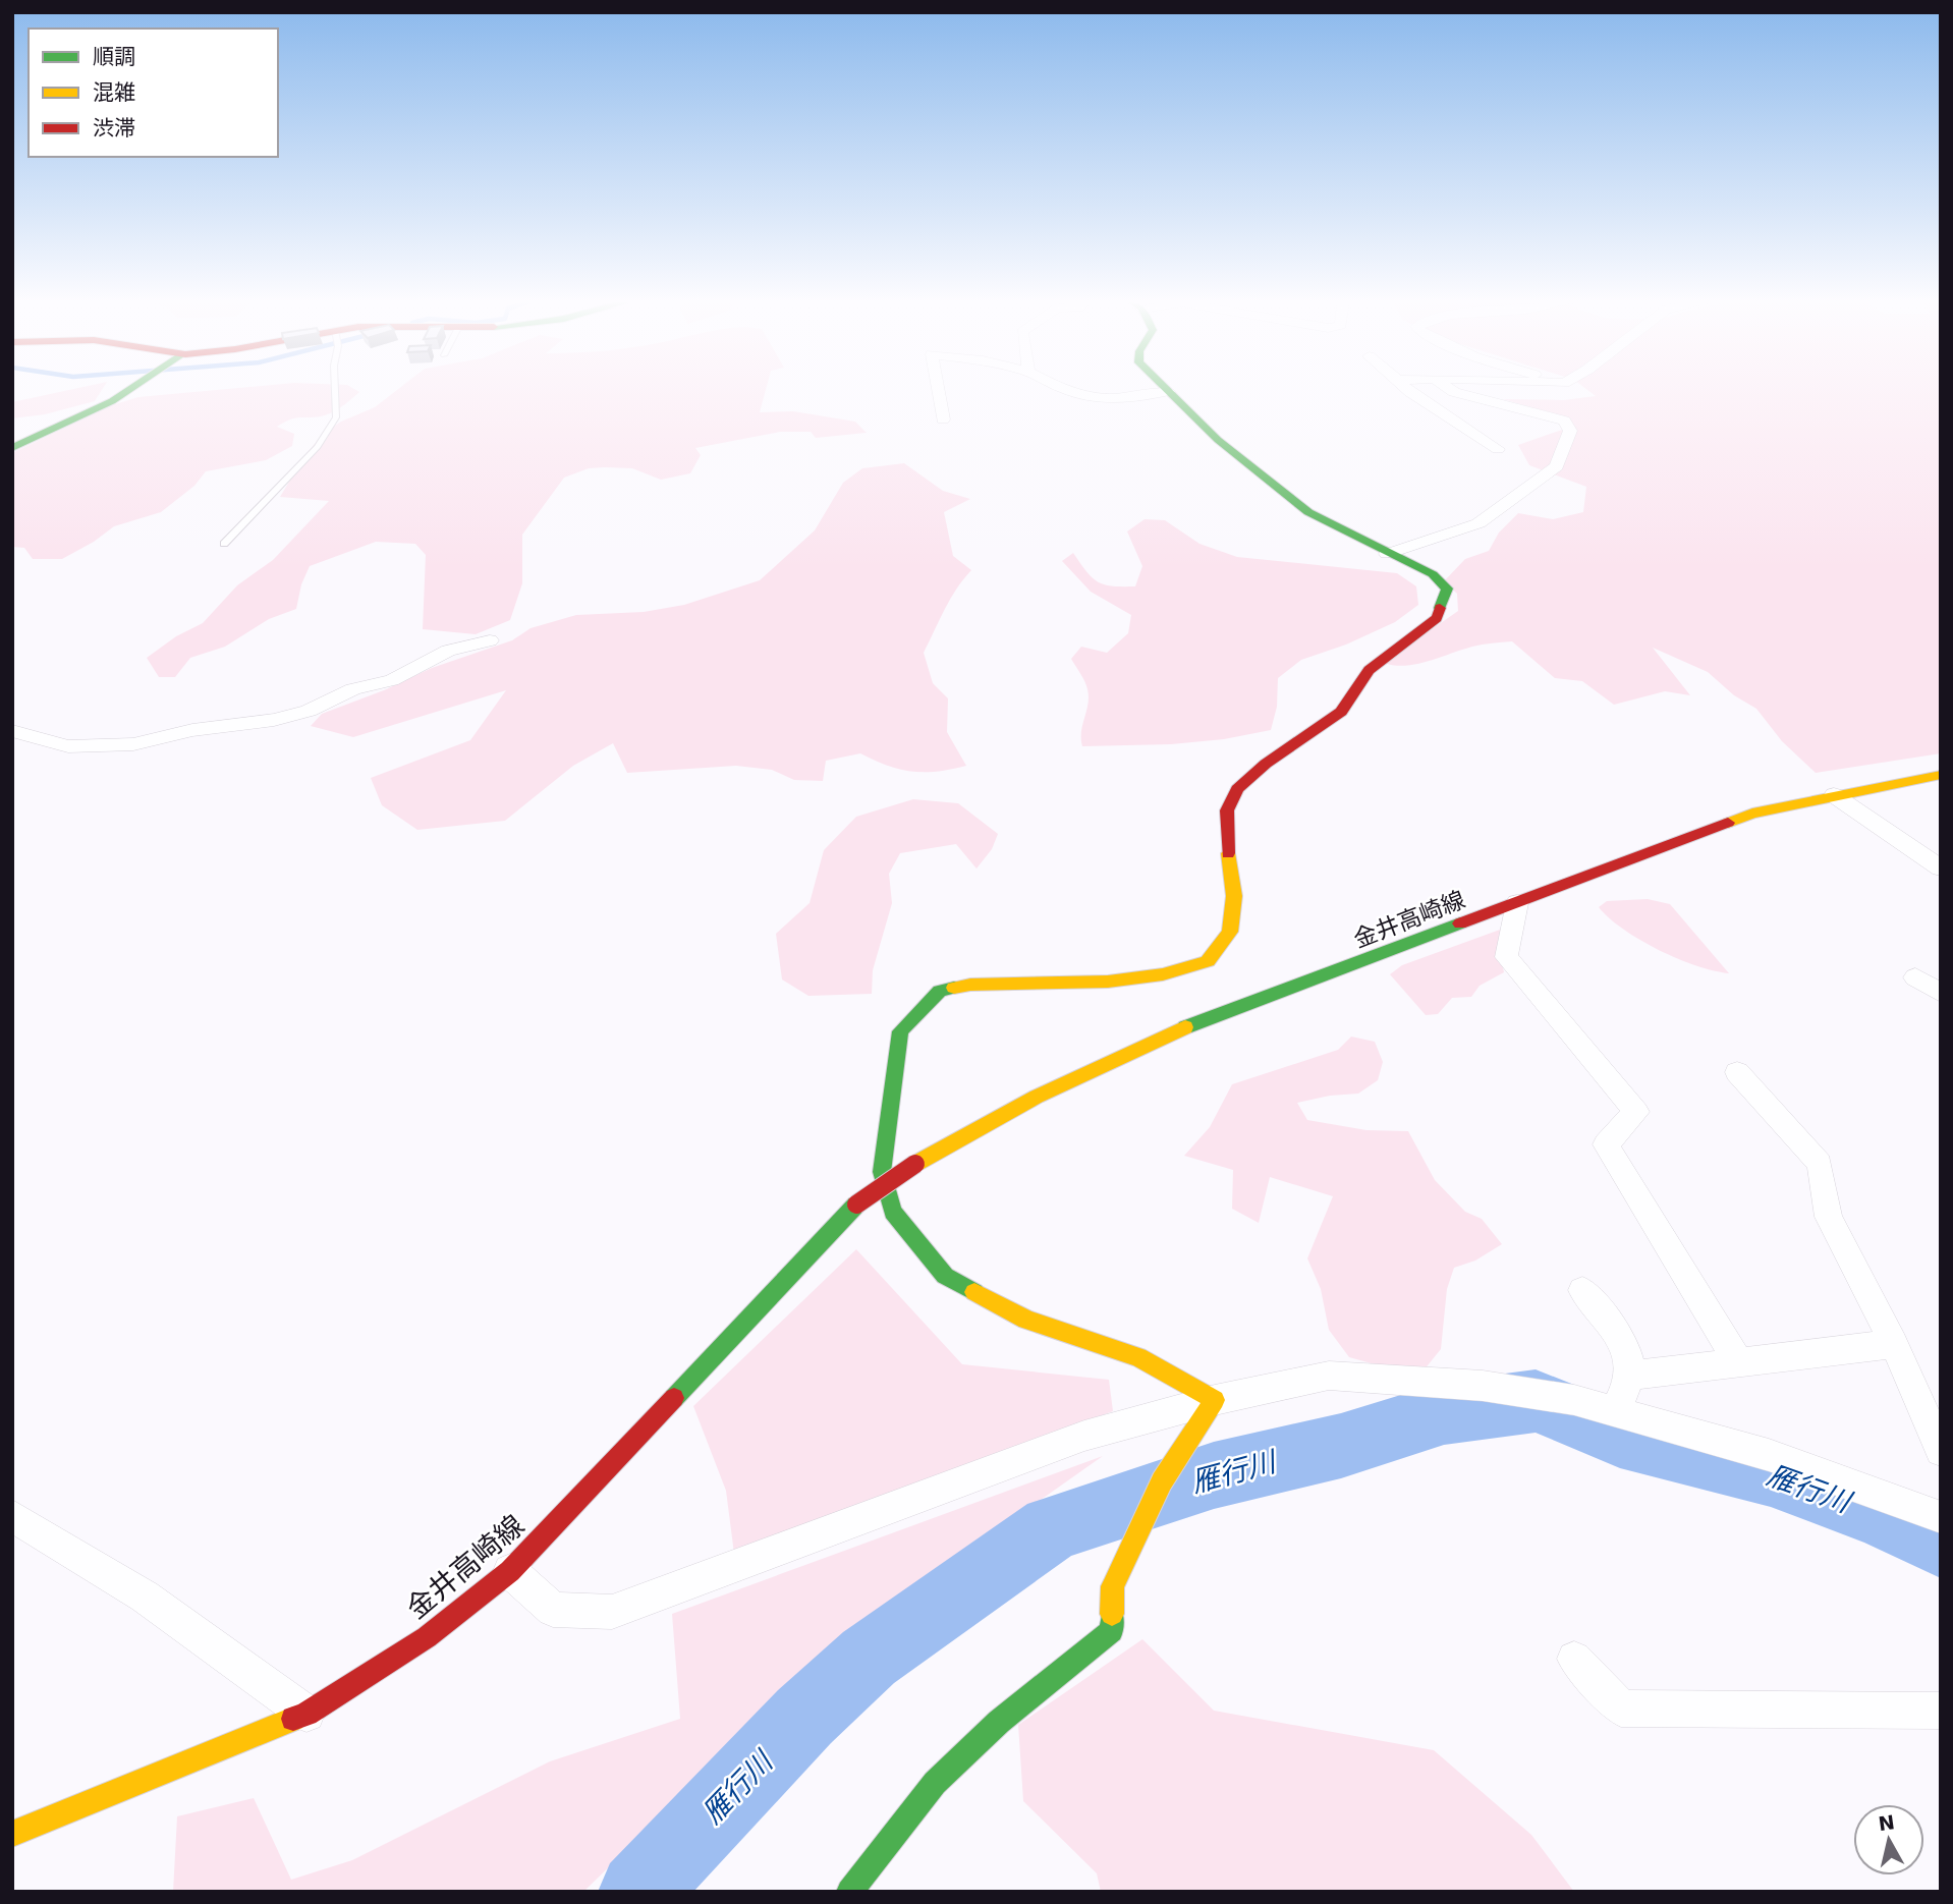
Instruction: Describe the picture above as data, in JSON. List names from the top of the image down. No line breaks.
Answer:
{"streets":{"street":["金井高崎線"]},"water":["雁行川"],"legend":["順調","混雑","渋滞"],"north":"top"}
